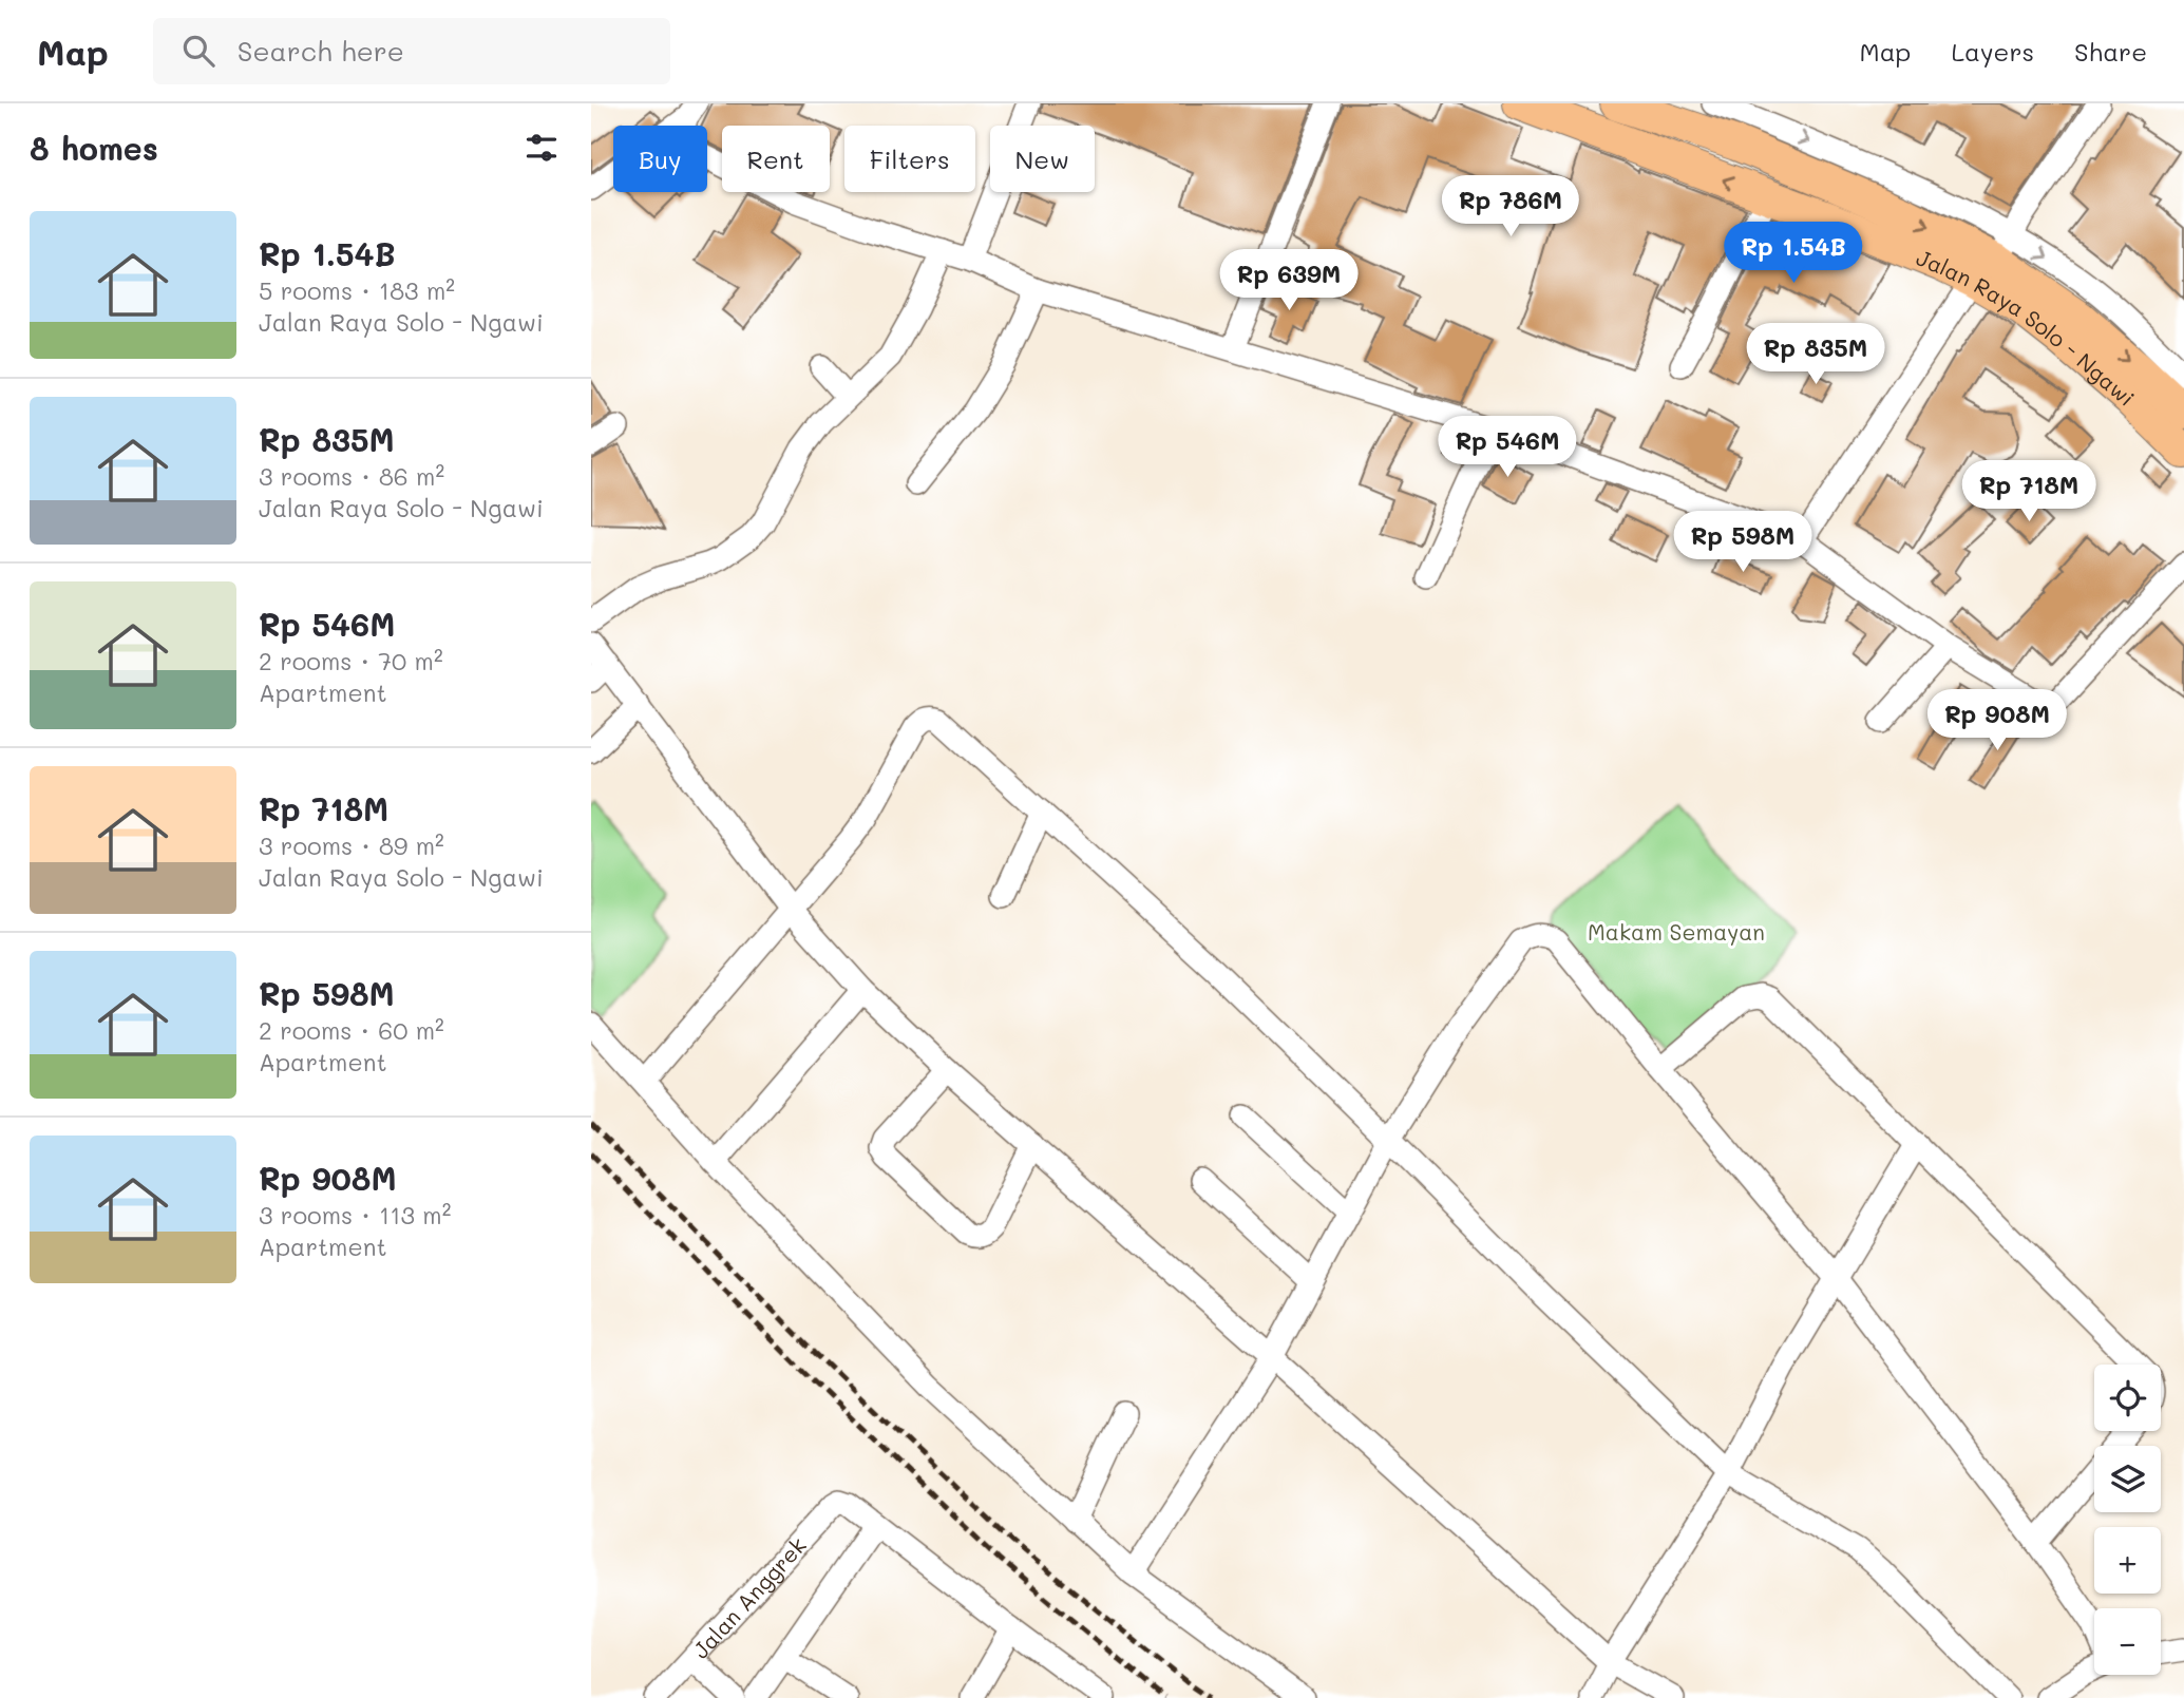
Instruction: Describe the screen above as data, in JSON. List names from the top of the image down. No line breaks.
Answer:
{"streets":{"highway":["Jalan Raya Solo - Ngawi"],"street":["Jalan Anggrek"]},"parks":["Makam Semayan"],"page":{"header":"Map","search":"Search here","nav":["Map","Layers","Share"],"heading":"8 homes","chip":["Buy","Rent","Filters","New"],"price":["Rp 786M","Rp 1.54B","Rp 639M","Rp 835M","Rp 546M","Rp 718M","Rp 598M","Rp 908M"],"list":[{"name":"Rp 1.54B","note":"5 rooms · 183 m² · Jalan Raya Solo - Ngawi"},{"name":"Rp 835M","note":"3 rooms · 86 m² · Jalan Raya Solo - Ngawi"},{"name":"Rp 546M","note":"2 rooms · 70 m² · Apartment"},{"name":"Rp 718M","note":"3 rooms · 89 m² · Jalan Raya Solo - Ngawi"},{"name":"Rp 598M","note":"2 rooms · 60 m² · Apartment"},{"name":"Rp 908M","note":"3 rooms · 113 m² · Apartment"}],"map_buttons":["+","−"]}}
